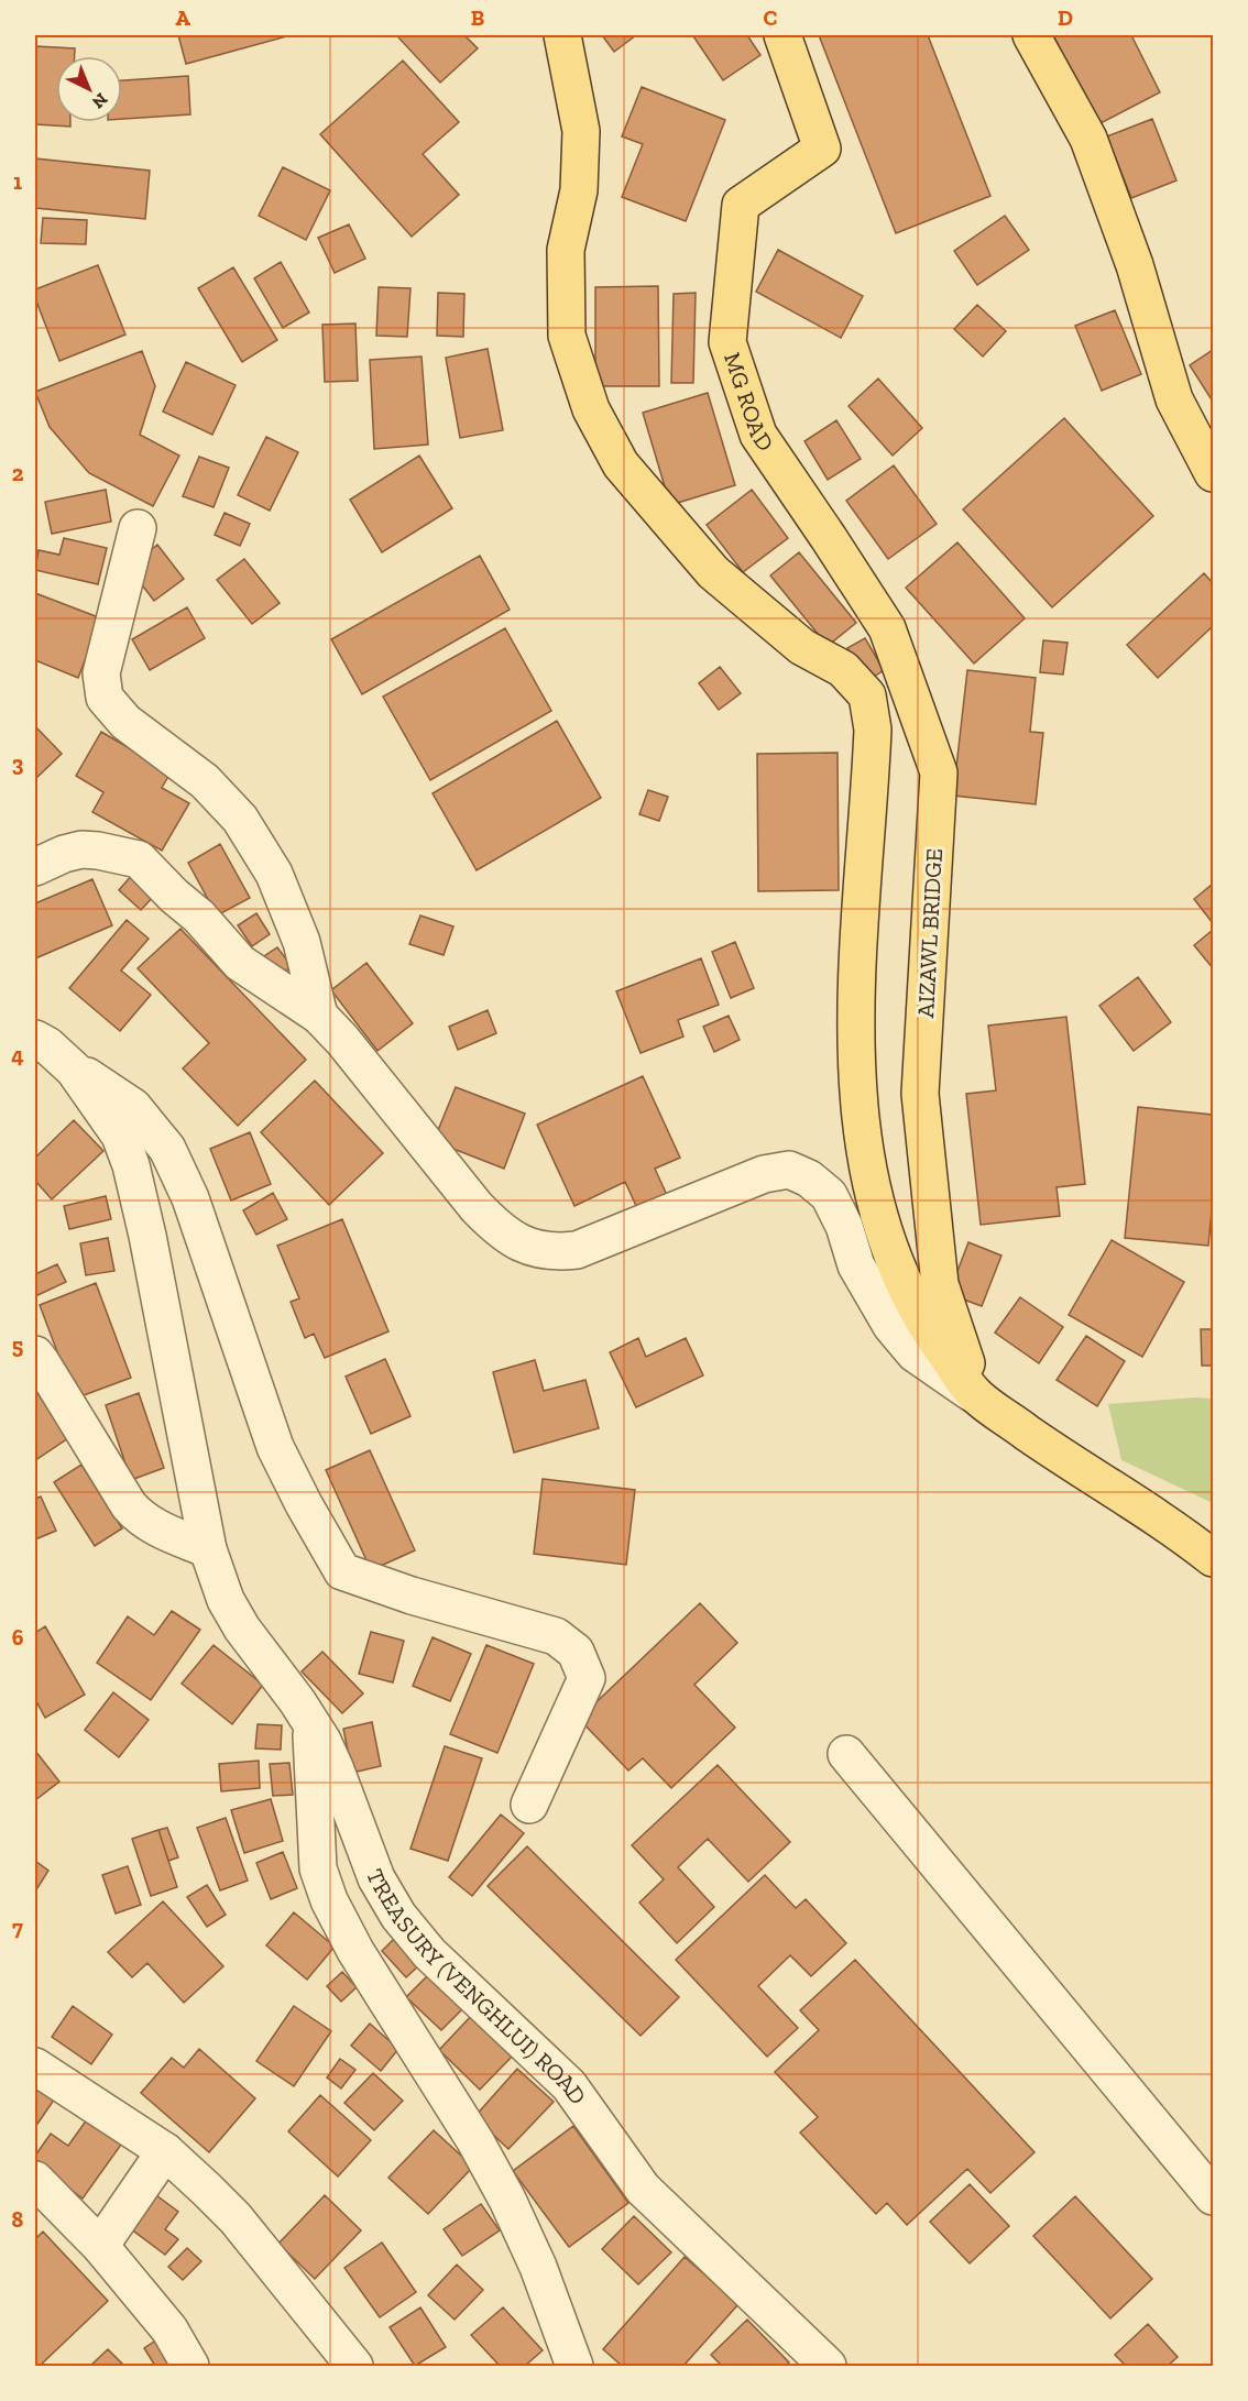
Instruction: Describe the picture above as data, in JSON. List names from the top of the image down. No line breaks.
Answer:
{"streets":{"main road":["MG ROAD","AIZAWL BRIDGE"],"street":["TREASURY (VENGHLUI) ROAD"]},"crossings":[["MG ROAD","AIZAWL BRIDGE"]],"north":"bottom right","grid":{"columns":["A","B","C","D"],"rows":["1","2","3","4","5","6","7","8"]}}
